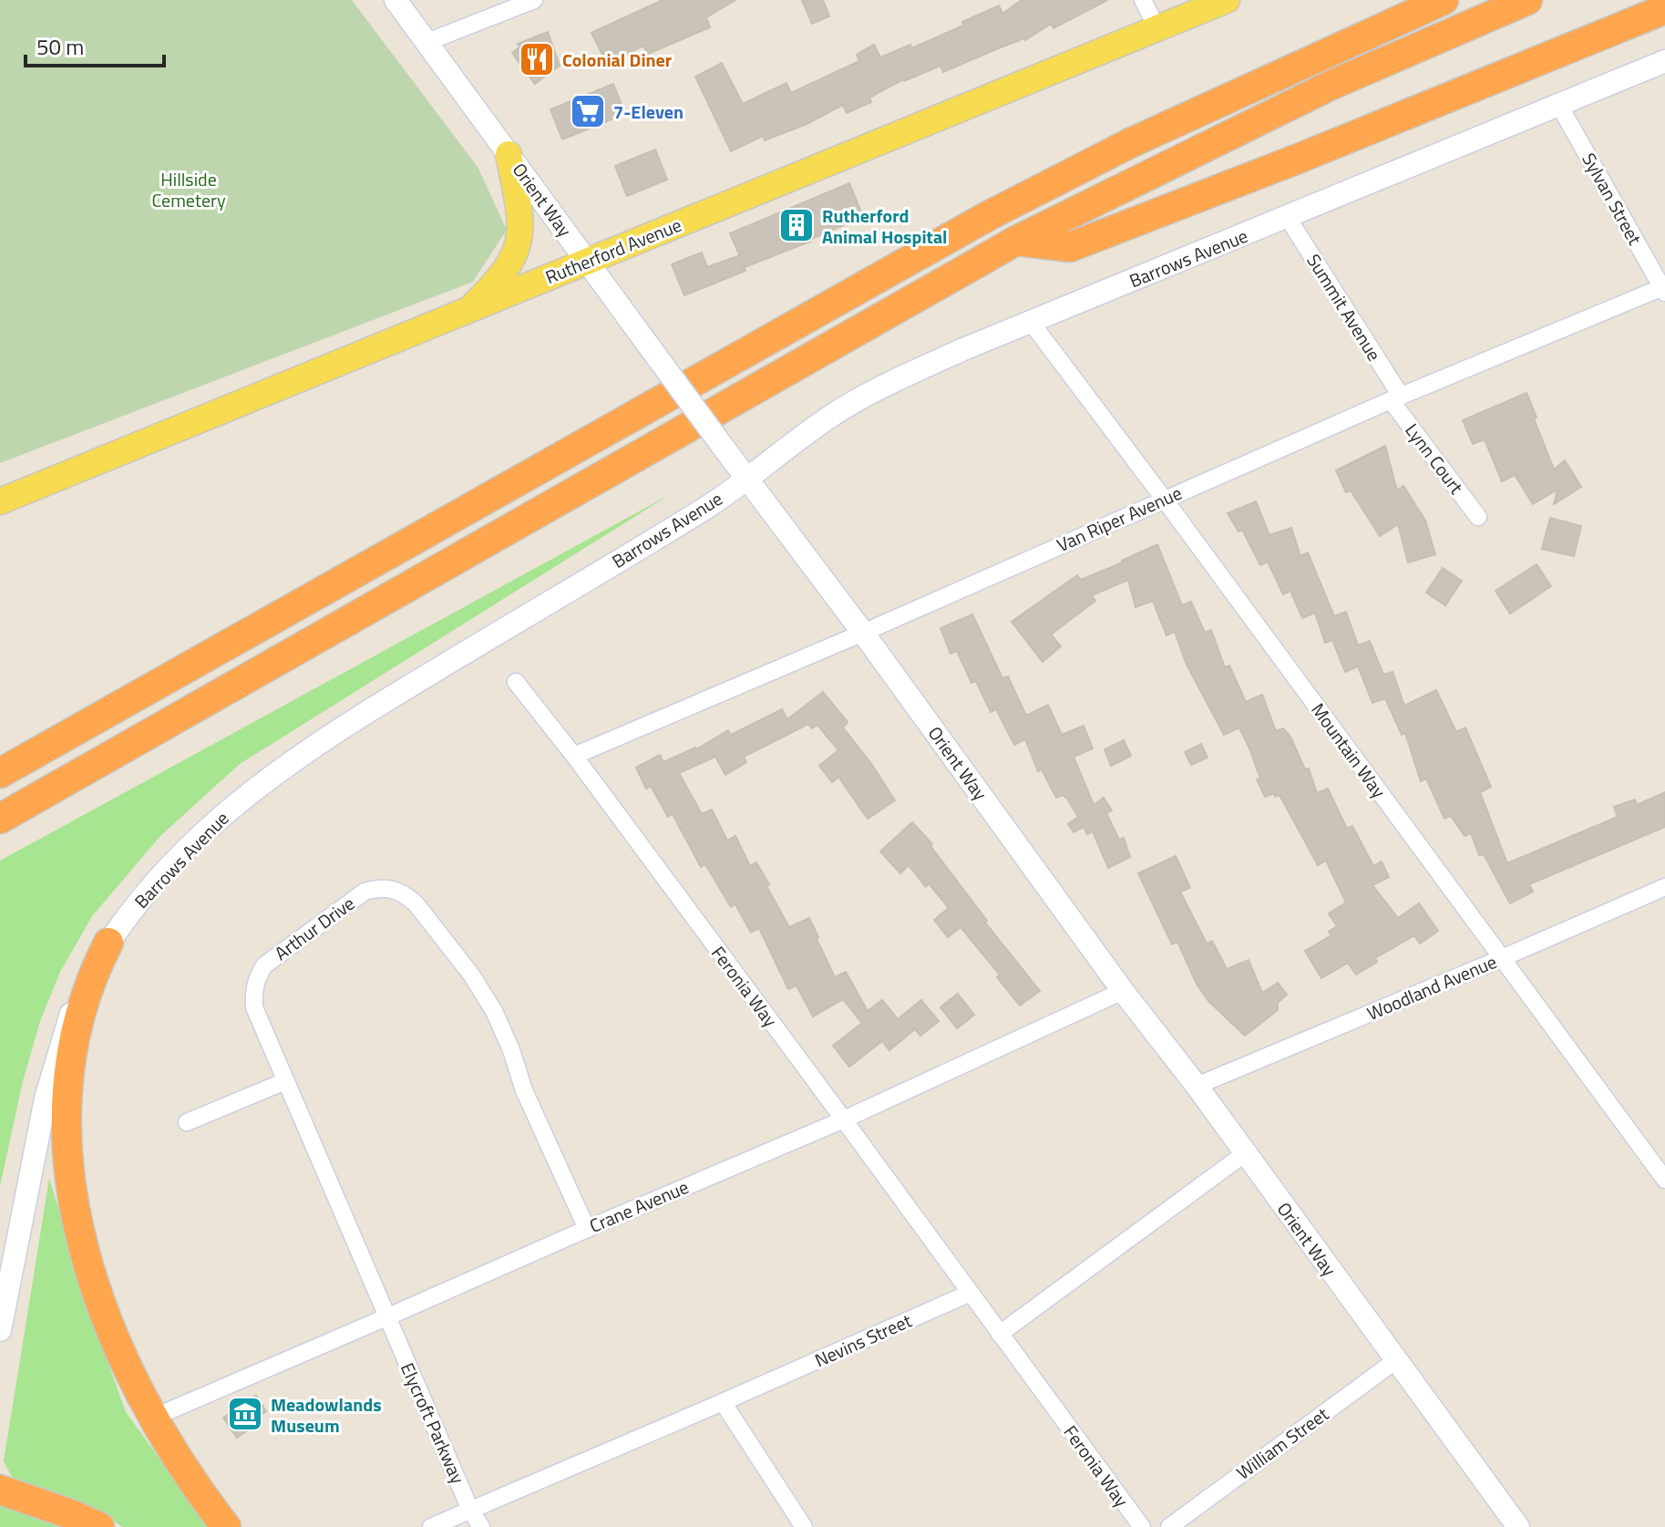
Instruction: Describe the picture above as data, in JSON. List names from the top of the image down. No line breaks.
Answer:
{"streets":{"main road":["Rutherford Avenue"],"street":["Sylvan Street","Orient Way","Barrows Avenue","Summit Avenue","Lynn Court","Van Riper Avenue","Mountain Way","Arthur Drive","Feronia Way","Woodland Avenue","Crane Avenue","Nevins Street","Elycroft Parkway","William Street"]},"crossings":[["Sylvan Street","Barrows Avenue"],["Sylvan Street","Van Riper Avenue"],["Orient Way","Rutherford Avenue"],["Orient Way","Barrows Avenue"],["Orient Way","Van Riper Avenue"],["Orient Way","Woodland Avenue"],["Orient Way","Crane Avenue"],["Orient Way","William Street"],["Barrows Avenue","Summit Avenue"],["Barrows Avenue","Mountain Way"],["Summit Avenue","Lynn Court"],["Summit Avenue","Van Riper Avenue"],["Lynn Court","Van Riper Avenue"],["Van Riper Avenue","Mountain Way"],["Van Riper Avenue","Feronia Way"],["Mountain Way","Woodland Avenue"],["Arthur Drive","Crane Avenue"],["Arthur Drive","Elycroft Parkway"],["Feronia Way","Crane Avenue"],["Feronia Way","Nevins Street"],["Crane Avenue","Elycroft Parkway"],["Nevins Street","Elycroft Parkway"]],"parks":["Hillside Cemetery"],"places":{"restaurant":["Colonial Diner"],"supermarket":["7-Eleven"],"building":["Rutherford Animal Hospital"],"museum":["Meadowlands Museum"]},"scale_bar":"50 m"}
